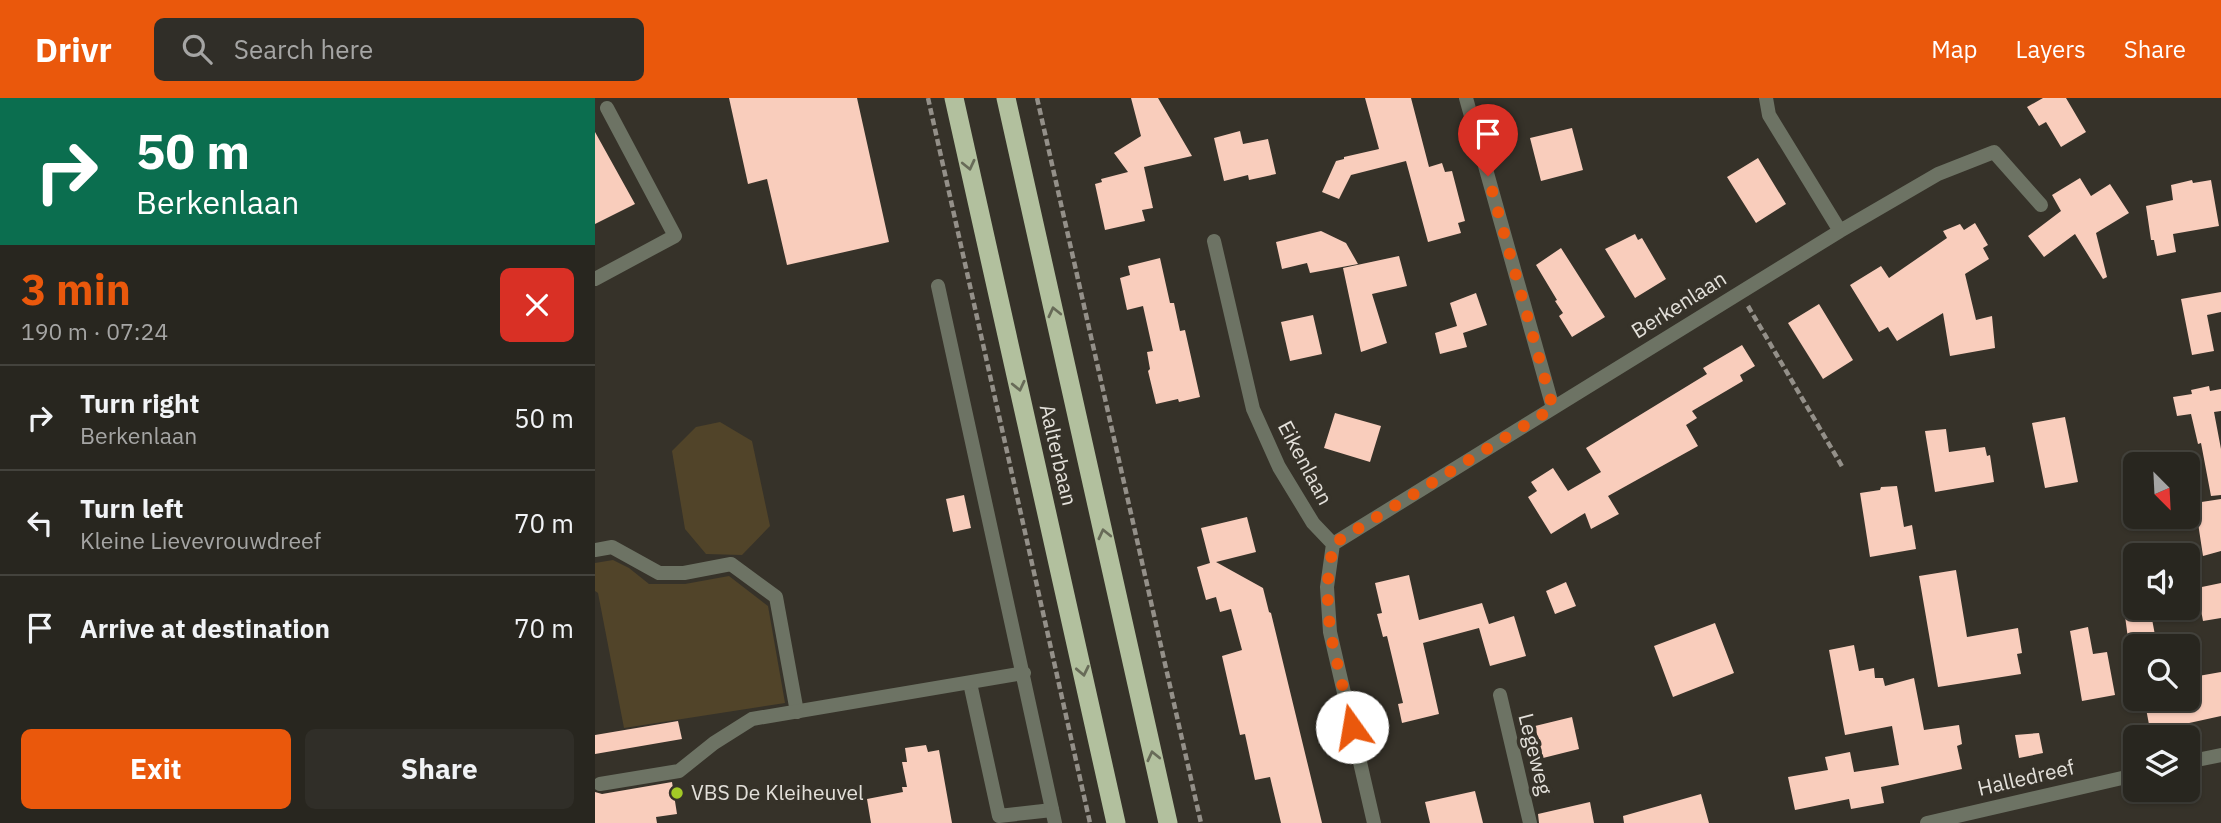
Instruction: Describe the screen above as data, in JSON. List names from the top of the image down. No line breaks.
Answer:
{"streets":{"highway":["Aalterbaan"],"street":["Berkenlaan","Eikenlaan","Legeweg","Halledreef"]},"crossings":[["Berkenlaan","Eikenlaan"]],"places":["VBS De Kleiheuvel"],"north":"bottom right","page":{"header":"Drivr","search":"Search here","nav":["Map","Layers","Share"],"turn":["50 m","Berkenlaan"],"heading":["3 min","190 m · 07:24"],"list":[{"name":"Turn right","note":"Berkenlaan","value":"50 m"},{"name":"Turn left","note":"Kleine Lievevrouwdreef","value":"70 m"},{"name":"Arrive at destination","value":"70 m"}],"buttons":["Exit","Share"]}}
